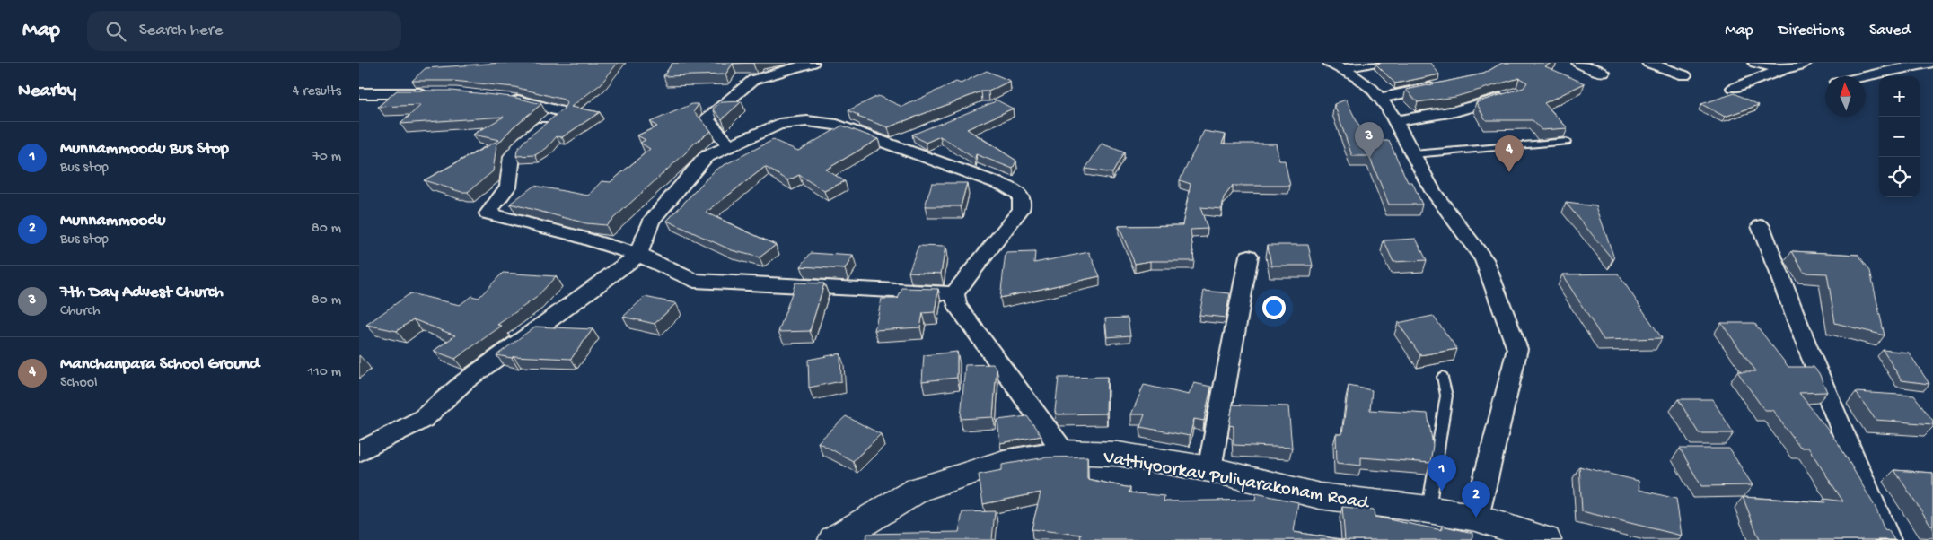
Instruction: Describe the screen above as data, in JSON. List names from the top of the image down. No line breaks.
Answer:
{"streets":{"main road":["Vattiyoorkav Puliyarakonam Road"]},"north":"top","page":{"header":"Map","search":"Search here","nav":["Map","Directions","Saved"],"heading":["Nearby","4 results"],"map_buttons":["+","−"],"list":[{"mark":"1","name":"Munnammoodu Bus Stop","note":"Bus stop","value":"70 m"},{"mark":"2","name":"Munnammoodu","note":"Bus stop","value":"80 m"},{"mark":"3","name":"7th Day Advest Church","note":"Church","value":"80 m"},{"mark":"4","name":"Manchanpara School Ground","note":"School","value":"110 m"}],"pins":["3","4","1","2"]}}
